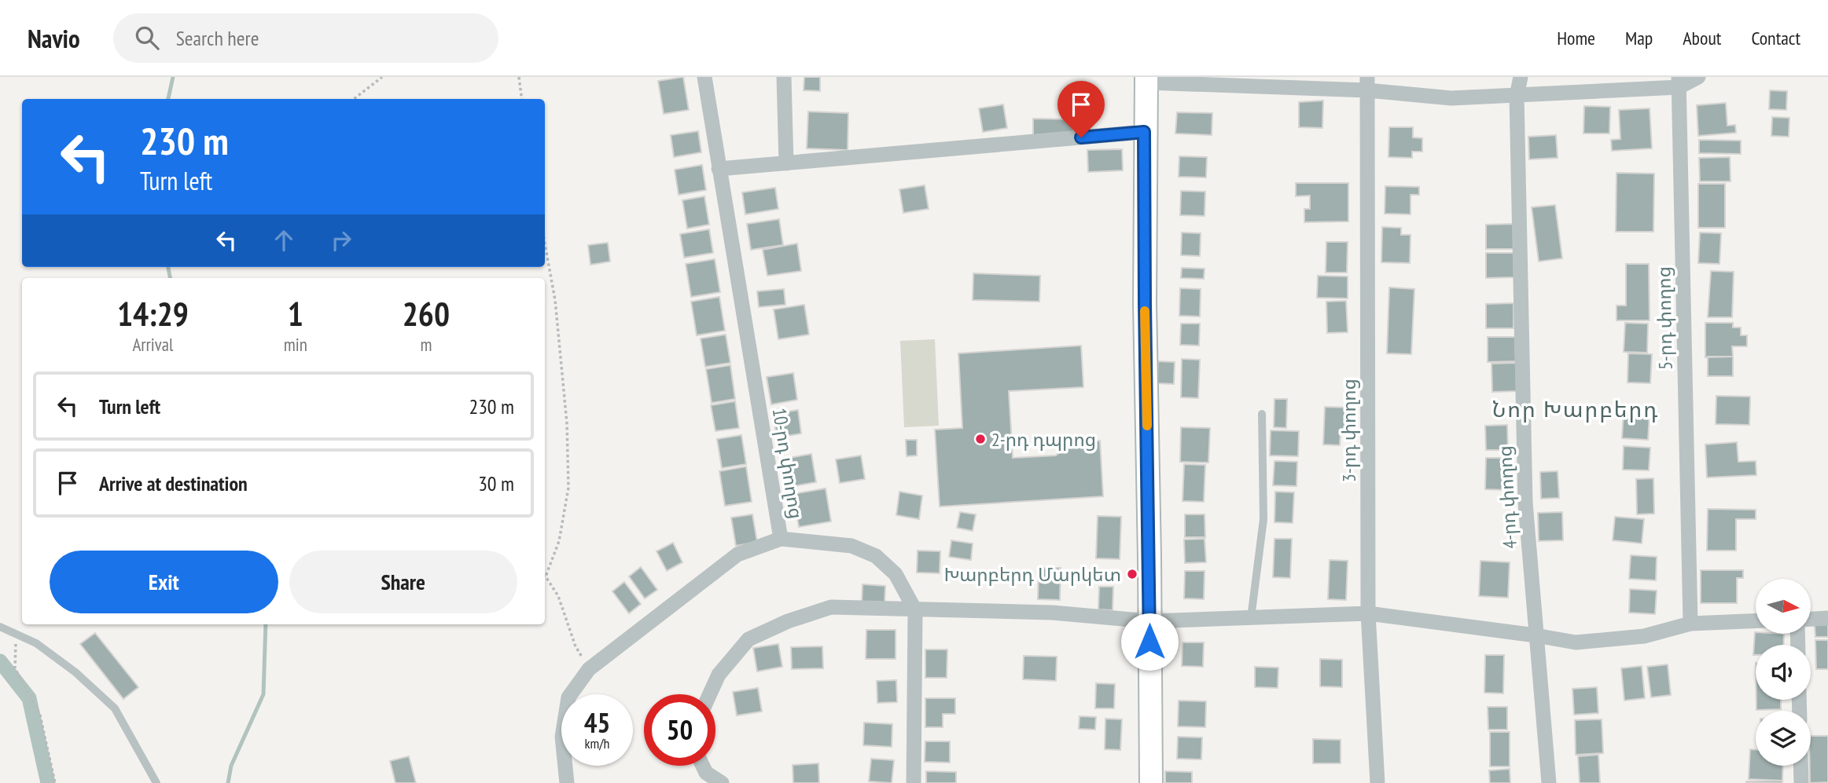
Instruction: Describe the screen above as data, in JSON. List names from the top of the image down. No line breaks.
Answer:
{"streets":{"street":["5-րդ փողոց","3-րդ փողոց","10-րդ փողոց","4-րդ փողոց"]},"districts":["Նոր Խարբերդ"],"places":["2-րդ դպրոց","Խարբերդ Մարկետ"],"north":"right","page":{"header":"Navio","search":"Search here","nav":["Home","Map","About","Contact"],"turn":["230 m","Turn left"],"eta":["14:29","Arrival","1","min","260","m"],"list":[{"name":"Turn left","value":"230 m"},{"name":"Arrive at destination","value":"30 m"}],"buttons":["Exit","Share"],"speed":"45 km/h","limit":"50"}}
